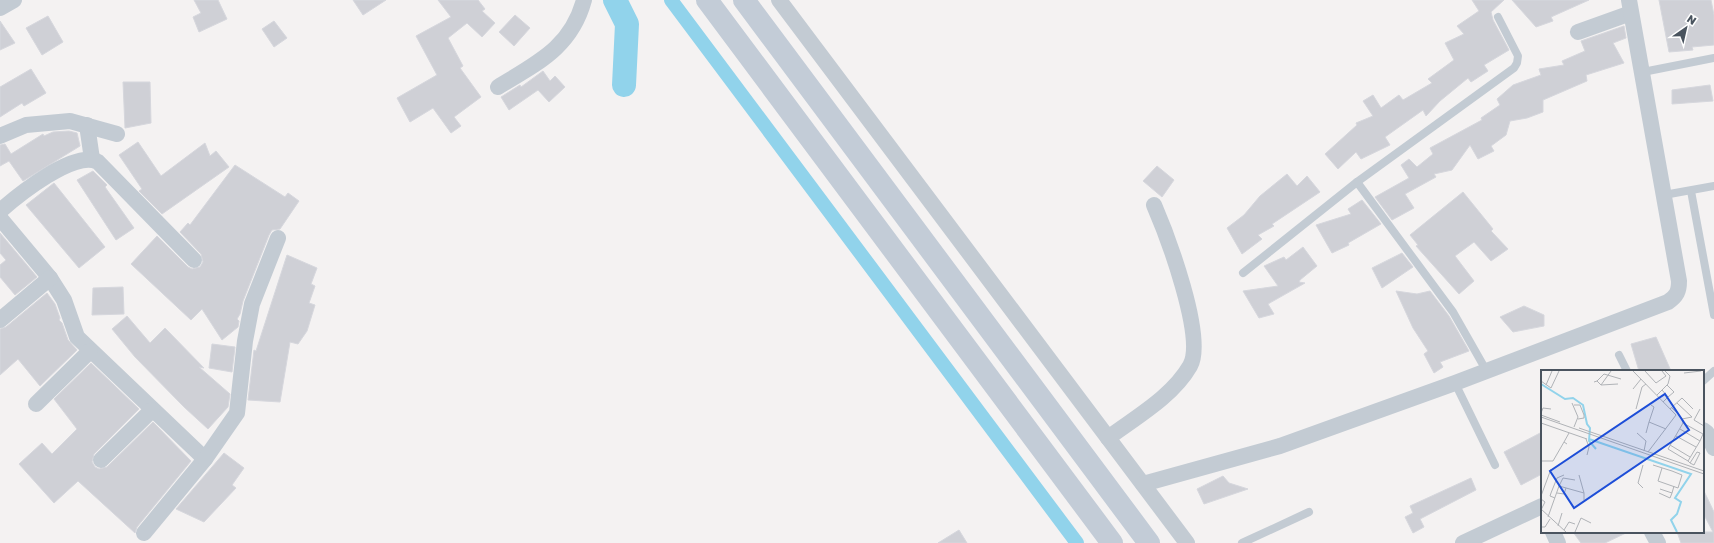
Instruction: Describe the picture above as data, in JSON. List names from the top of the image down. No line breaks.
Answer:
{"north":"top right"}
